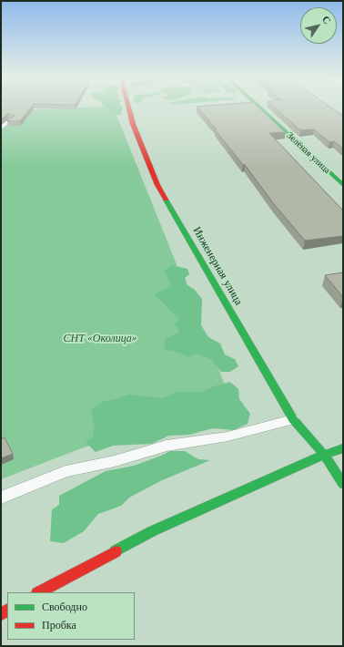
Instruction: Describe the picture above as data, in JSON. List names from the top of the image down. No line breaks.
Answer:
{"streets":{"street":["Зелёная улица","Инженерная улица"]},"parks":["СНТ «Околица»"],"legend":["Свободно","Пробка"],"north":"top right"}
